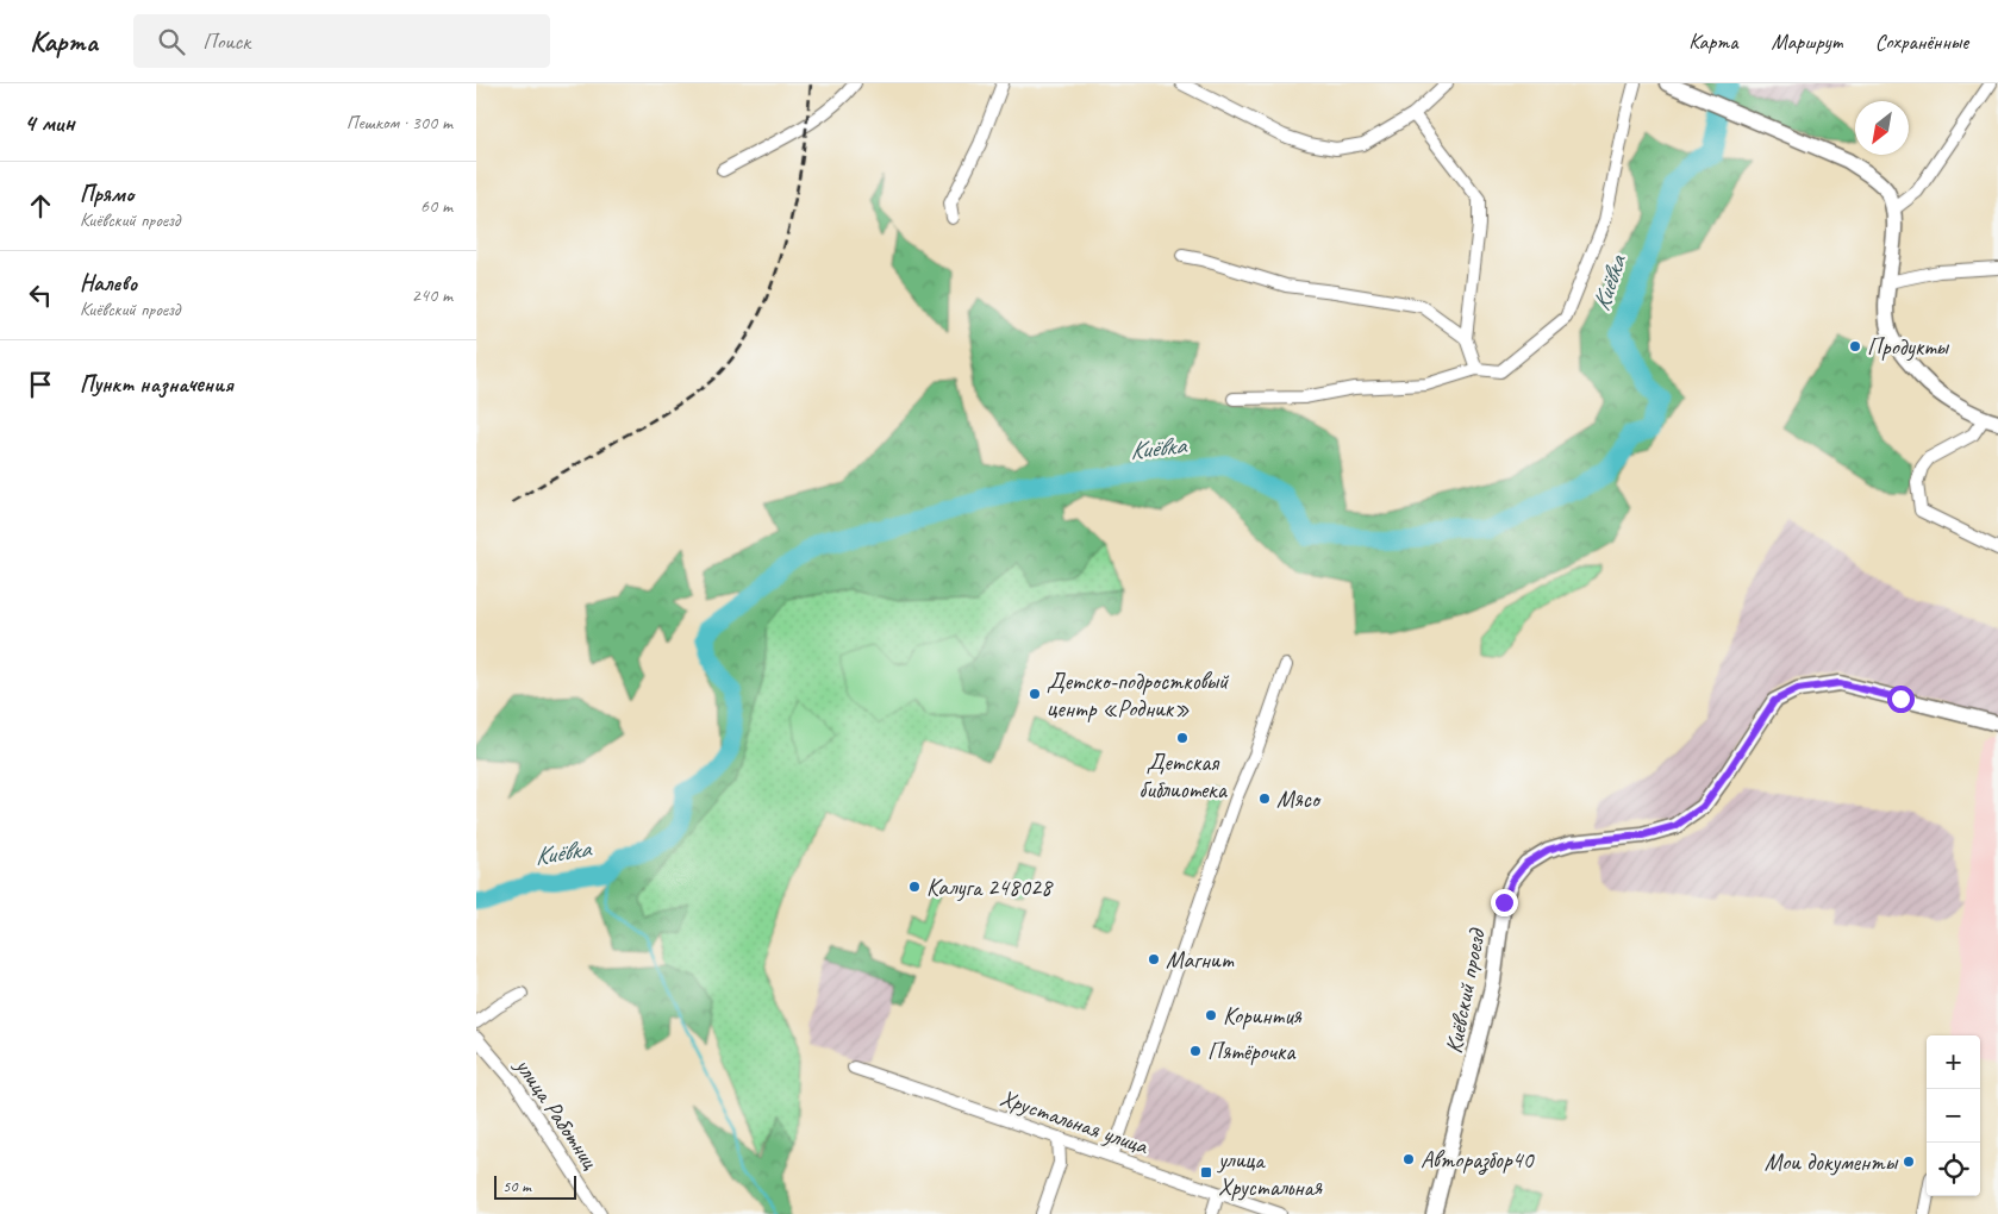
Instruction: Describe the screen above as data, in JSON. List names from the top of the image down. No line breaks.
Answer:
{"streets":{"main road":["Киёвский проезд"],"street":["улица Работниц","Хрустальная улица"]},"water":["Киёвка"],"places":{"other":["Продукты","Детско-подростковый центр «Родник»","Детская библиотека","Мясо","Калуга 248028","Магнит","Коринтия","Пятёрочка","Авторазбор40","Мои документы"],"transit":["улица Хрустальная"]},"scale_bar":"50 m","north":"bottom left","page":{"header":"Карта","search":"Поиск","nav":["Карта","Маршрут","Сохранённые"],"heading":["4 мин","Пешком · 300 m"],"list":[["Прямо","Киёвский проезд","60 m"],["Налево","Киёвский проезд","240 m"],"Пункт назначения"],"map_buttons":["+","−"],"scale":"50 m"}}
